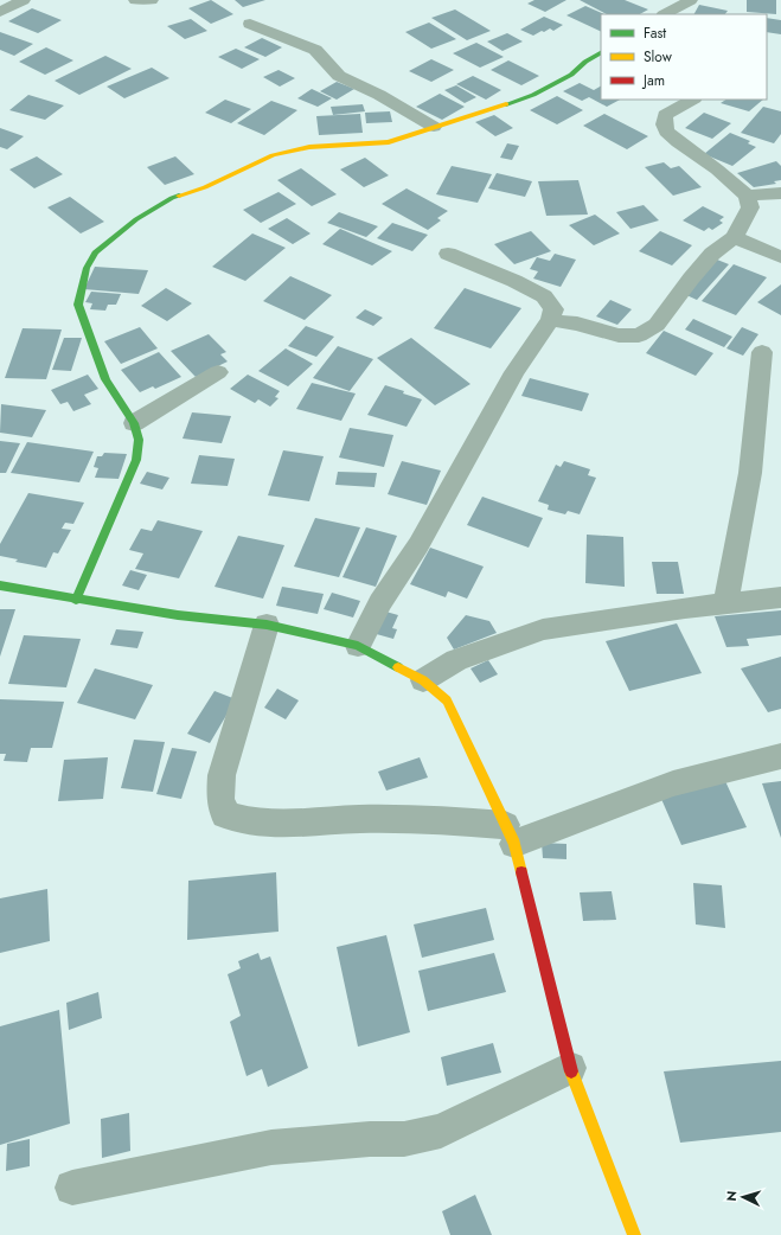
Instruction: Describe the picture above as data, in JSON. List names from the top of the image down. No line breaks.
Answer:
{"legend":["Fast","Slow","Jam"],"north":"left"}
